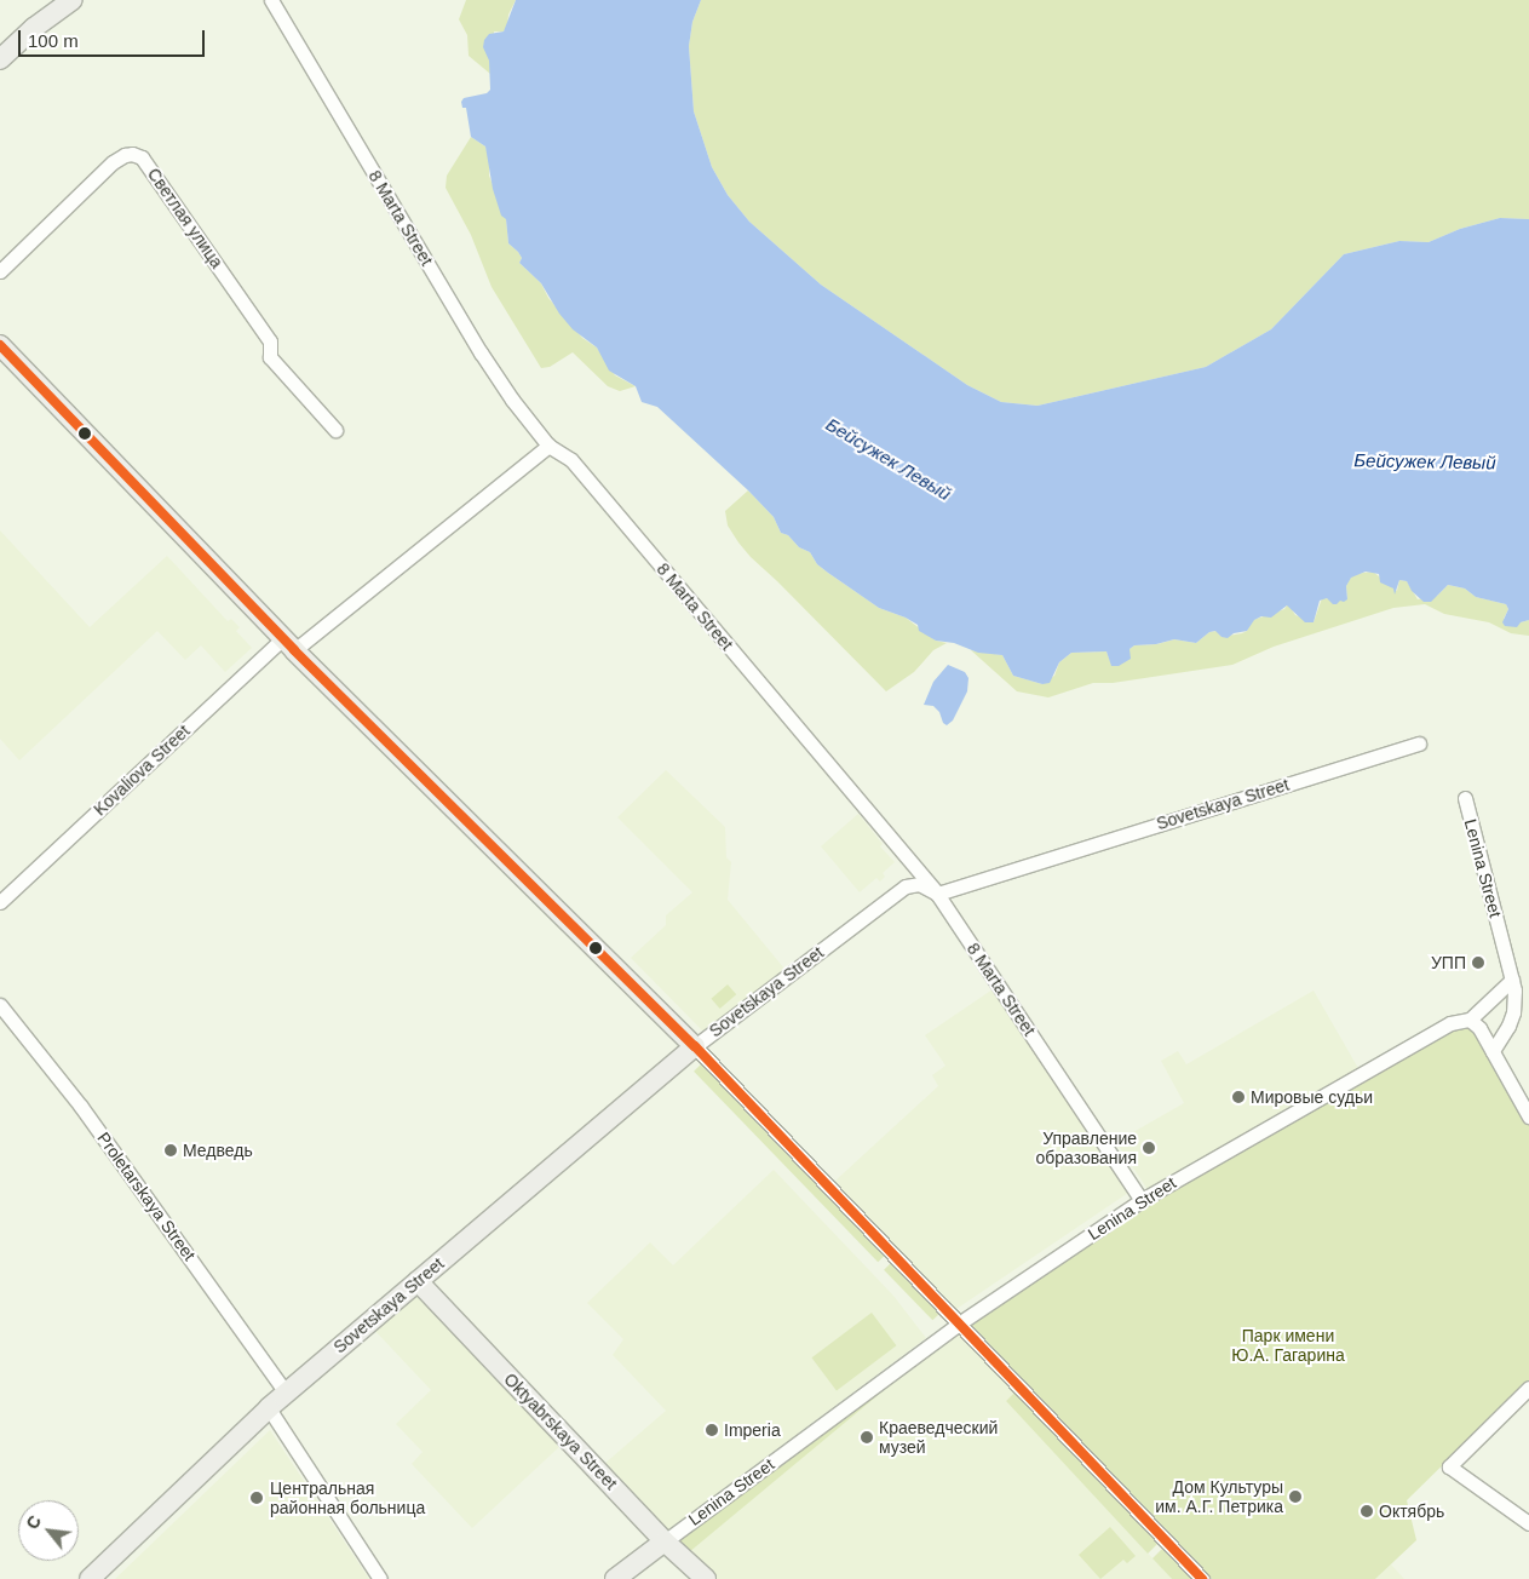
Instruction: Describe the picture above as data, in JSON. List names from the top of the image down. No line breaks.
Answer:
{"streets":{"street":["Светлая улица","8 Marta Street","Kovaliova Street","Sovetskaya Street","Lenina Street","Proletarskaya Street","Oktyabrskaya Street"]},"crossings":[["8 Marta Street","Kovaliova Street"],["8 Marta Street","Sovetskaya Street"],["8 Marta Street","Lenina Street"],["Sovetskaya Street","Proletarskaya Street"],["Sovetskaya Street","Oktyabrskaya Street"],["Lenina Street","Oktyabrskaya Street"]],"water":["Бейсужек Левый"],"parks":["Парк имени Ю.А. Гагарина"],"places":["УПП","Мировые судьи","Управление образования","Медведь","Imperia","Краеведческий музей","Дом Культуры им. А.Г. Петрика","Центральная районная больница","Октябрь"],"scale_bar":"100 m","north":"top left"}
